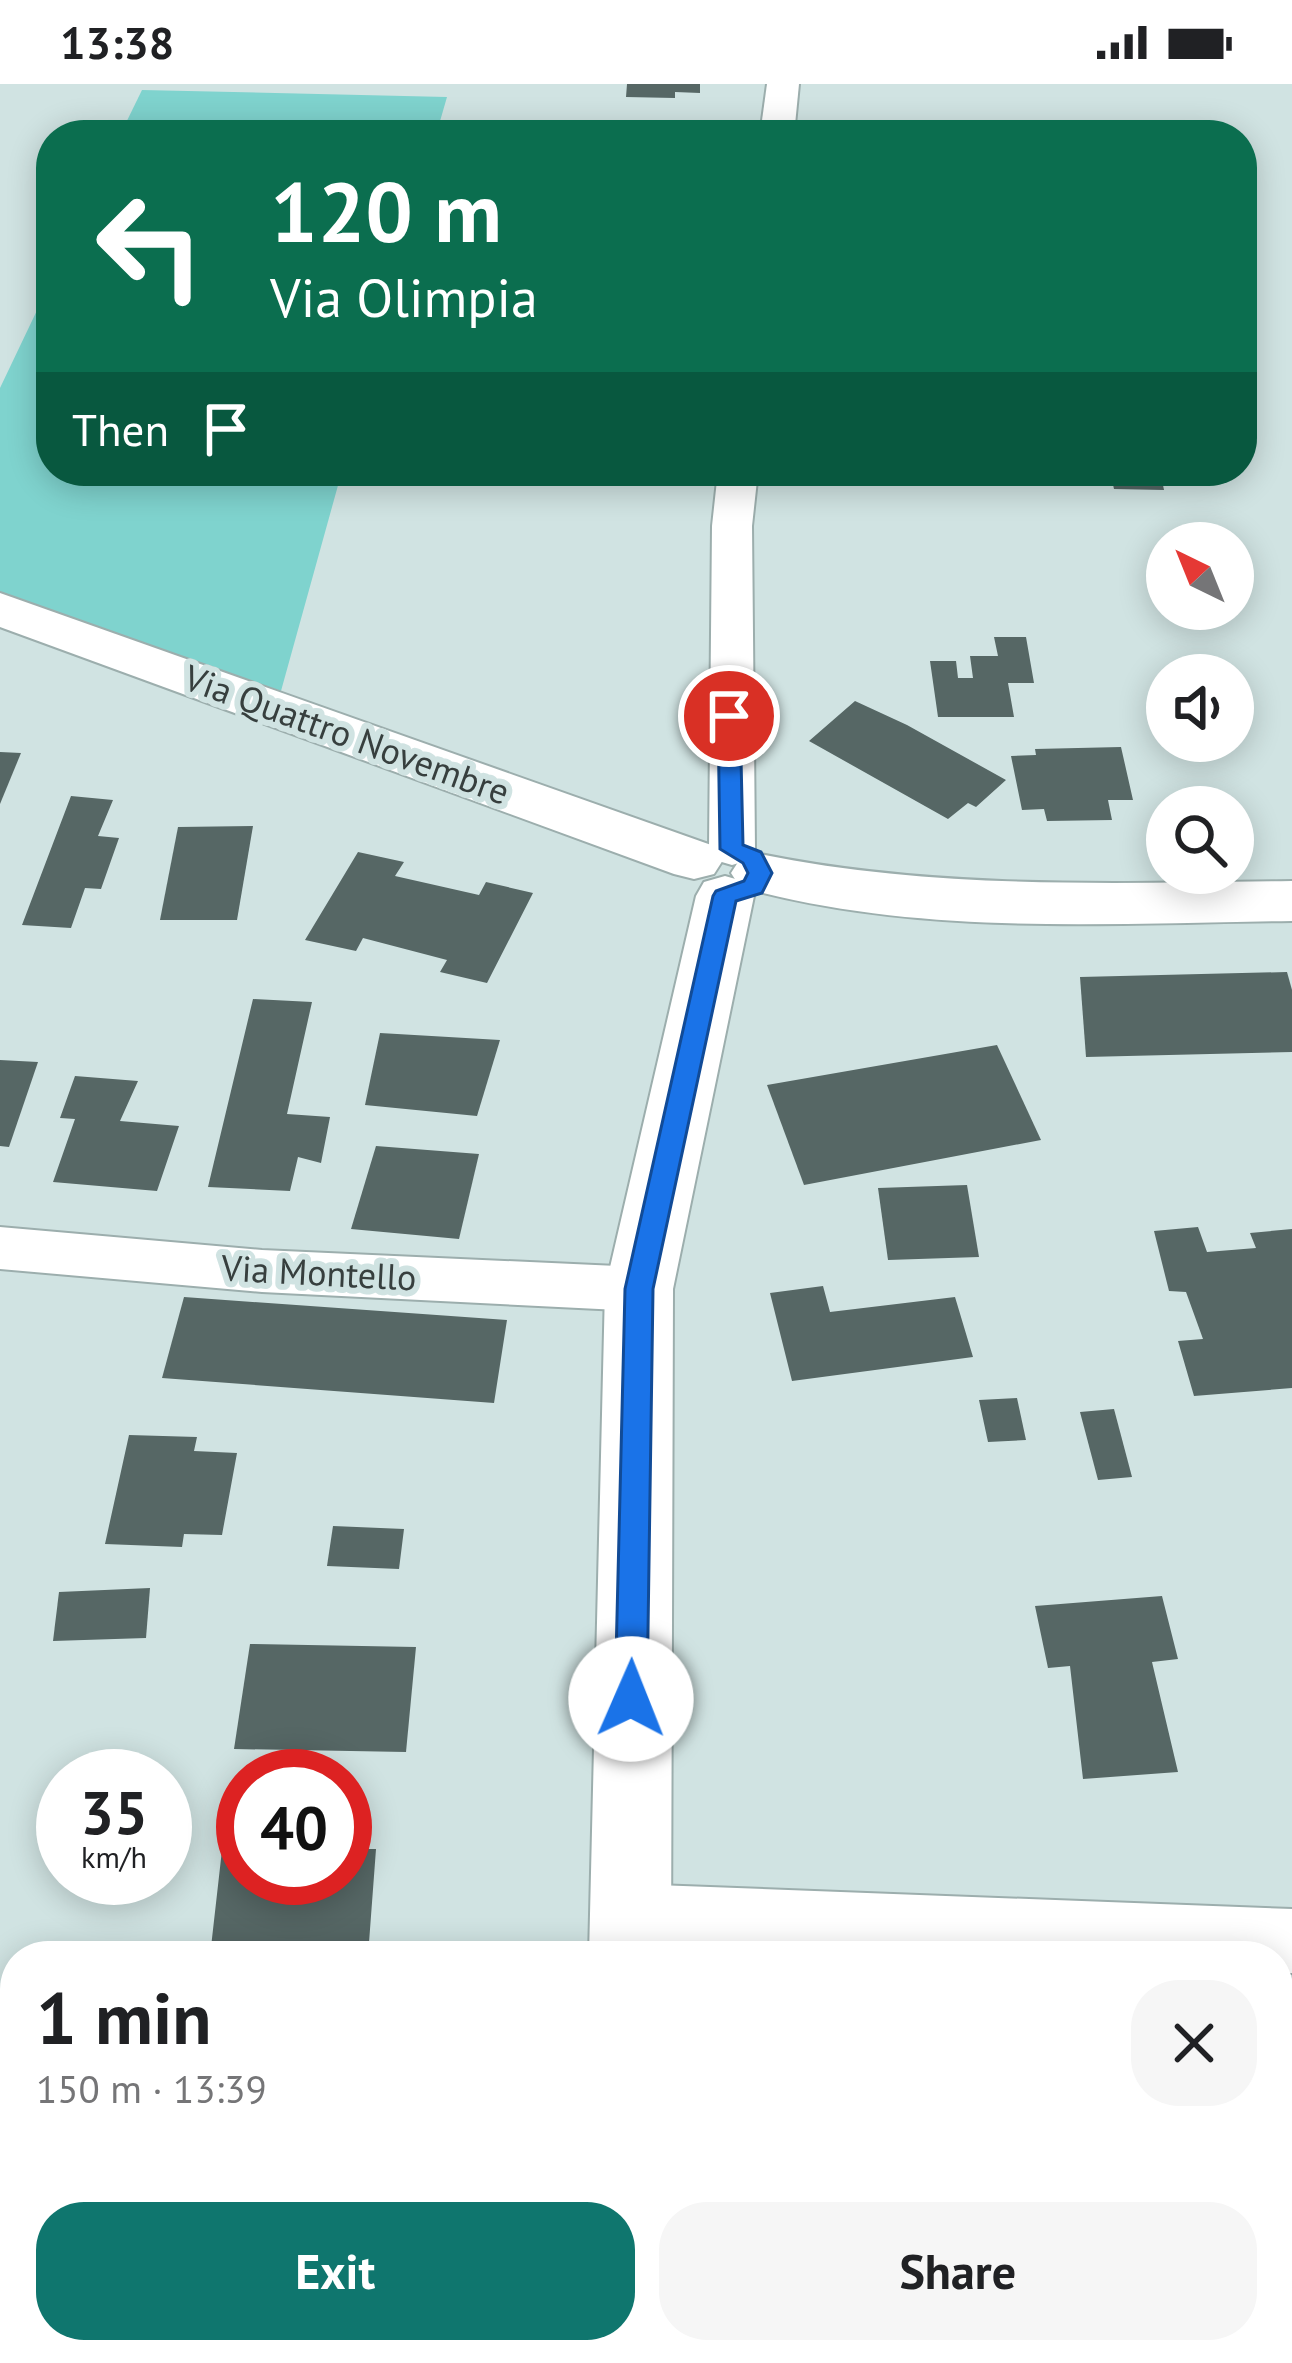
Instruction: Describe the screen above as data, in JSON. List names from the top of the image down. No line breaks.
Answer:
{"streets":{"main road":["Via Quattro Novembre"],"street":["Via Montello"]},"north":"top left","page":{"status":"13:38","turn":["120 m","Via Olimpia"],"then":"Then","speed":"35 km/h","limit":"40","heading":["1 min","150 m · 13:39"],"buttons":["Exit","Share"]}}
